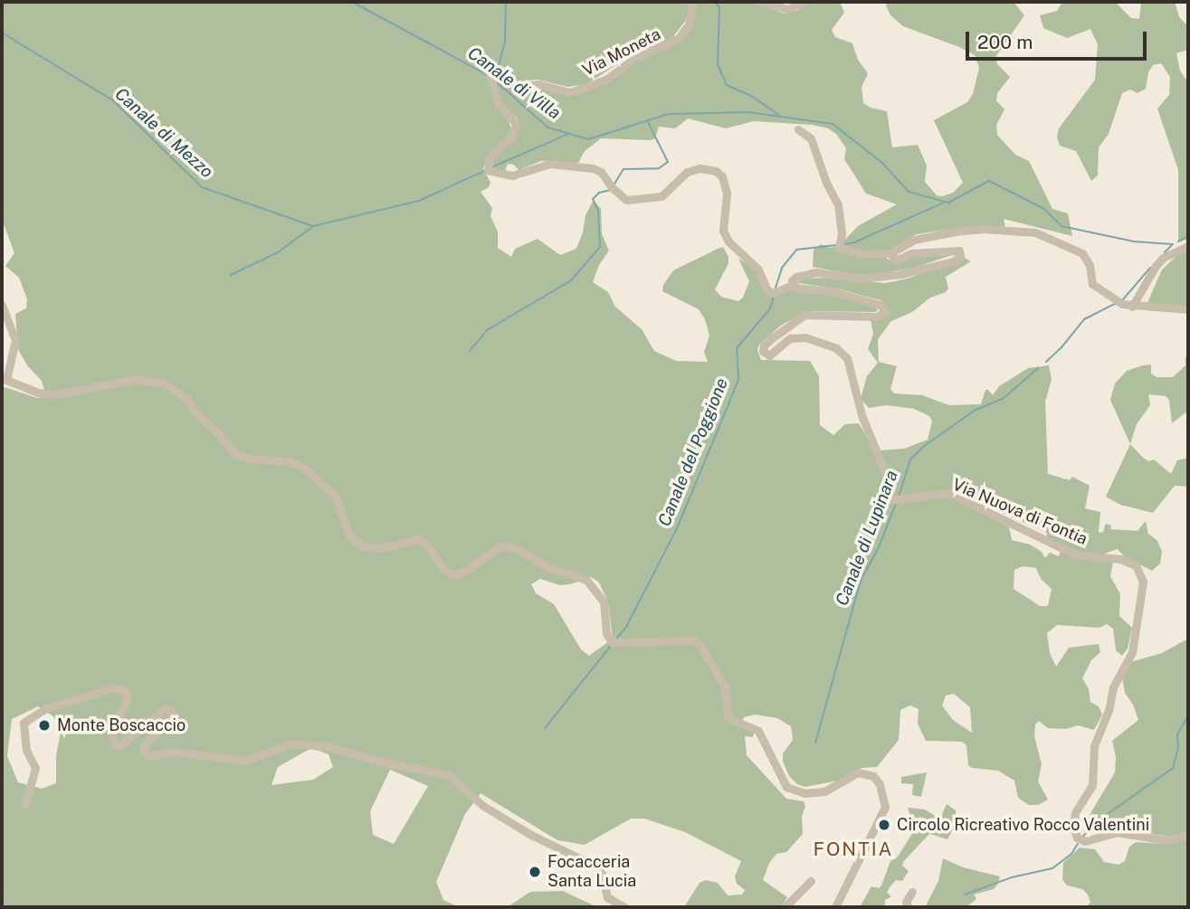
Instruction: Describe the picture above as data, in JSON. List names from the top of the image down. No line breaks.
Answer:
{"streets":{"street":["Via Moneta","Via Nuova di Fontia"]},"crossings":[["Via Moneta","Via Nuova di Fontia"]],"districts":["FONTIA"],"water":["Canale di Villa","Canale di Mezzo","Canale del Poggione","Canale di Lupinara"],"places":["Monte Boscaccio","Circolo Ricreativo Rocco Valentini","Focacceria Santa Lucia"],"scale_bar":"200 m"}
